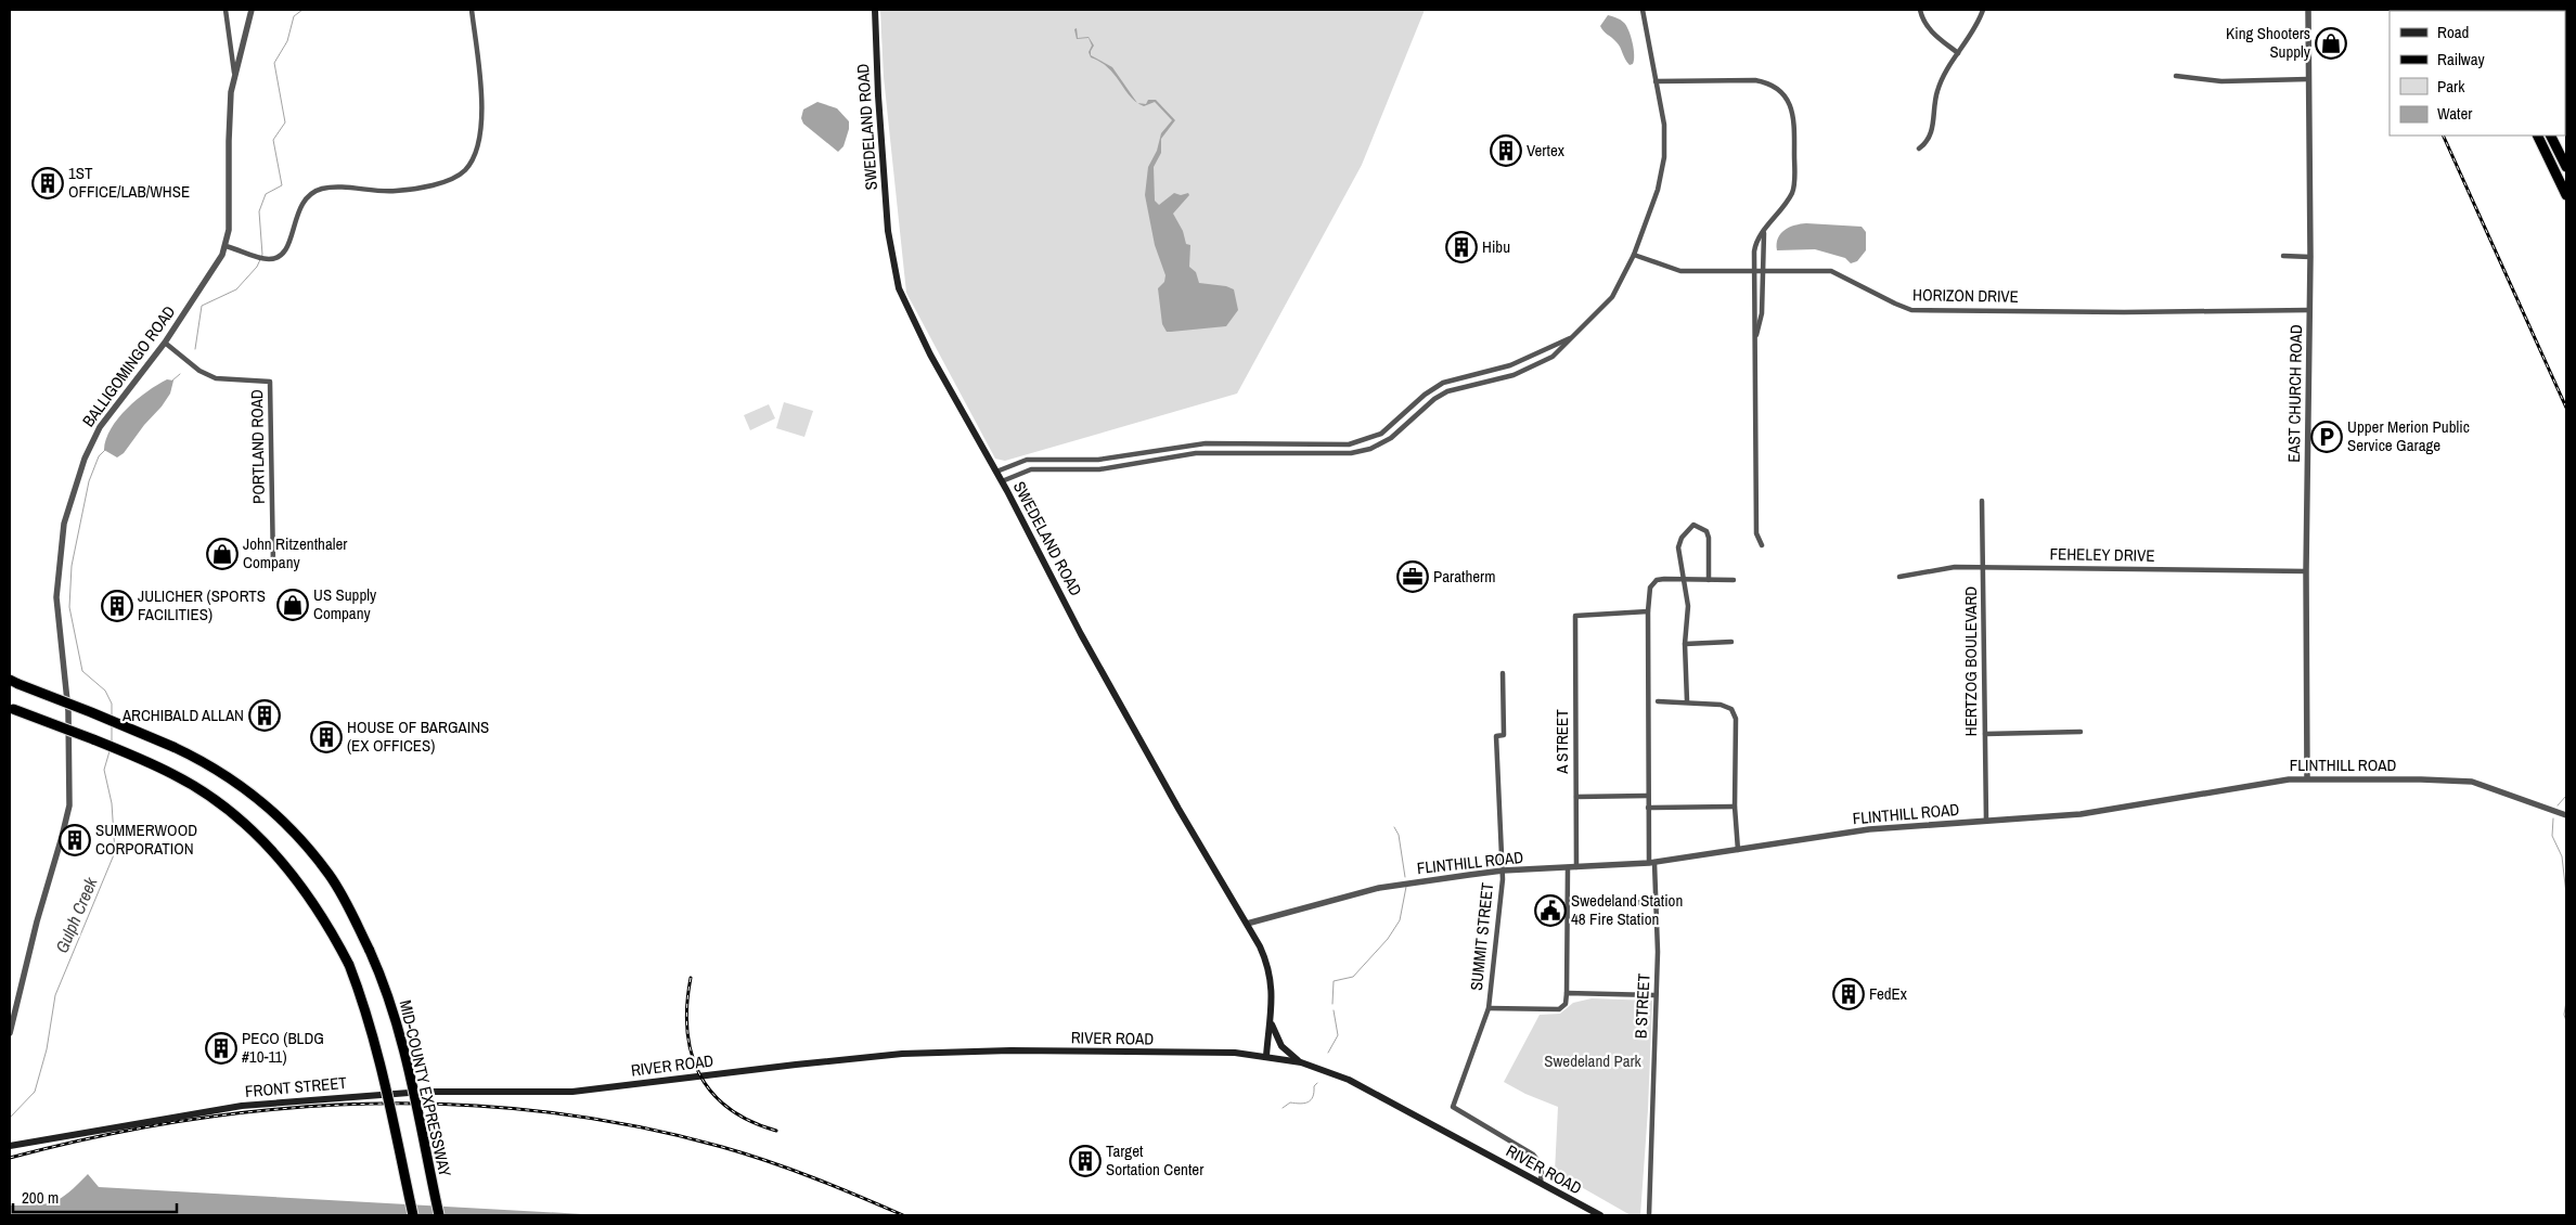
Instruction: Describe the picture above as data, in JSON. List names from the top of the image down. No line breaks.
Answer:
{"streets":{"highway":["MID-COUNTY EXPRESSWAY"],"main road":["SWEDELAND ROAD","RIVER ROAD","FRONT STREET"],"street":["HORIZON DRIVE","BALLIGOMINGO ROAD","EAST CHURCH ROAD","PORTLAND ROAD","FEHELEY DRIVE","HERTZOG BOULEVARD","A STREET","FLINTHILL ROAD","SUMMIT STREET","B STREET"]},"crossings":[["SWEDELAND ROAD","FLINTHILL ROAD"],["SWEDELAND ROAD","RIVER ROAD"],["HORIZON DRIVE","EAST CHURCH ROAD"],["BALLIGOMINGO ROAD","PORTLAND ROAD"],["EAST CHURCH ROAD","FEHELEY DRIVE"],["EAST CHURCH ROAD","FLINTHILL ROAD"],["FEHELEY DRIVE","HERTZOG BOULEVARD"],["HERTZOG BOULEVARD","FLINTHILL ROAD"],["A STREET","FLINTHILL ROAD"],["A STREET","B STREET"],["FLINTHILL ROAD","SUMMIT STREET"],["FLINTHILL ROAD","B STREET"],["SUMMIT STREET","RIVER ROAD"],["RIVER ROAD","FRONT STREET"]],"water":["Gulph Creek"],"parks":["Swedeland Park"],"places":{"shop":["King Shooters Supply","John Ritzenthaler Company","US Supply Company"],"building":["Vertex","1ST OFFICE/LAB/WHSE","Hibu","JULICHER (SPORTS FACILITIES)","ARCHIBALD ALLAN","HOUSE OF BARGAINS (EX OFFICES)","SUMMERWOOD CORPORATION","FedEx","PECO (BLDG #10-11)","Target Sortation Center"],"parking":["Upper Merion Public Service Garage"],"office":["Paratherm"],"public building":["Swedeland Station 48 Fire Station"]},"legend":["Road","Railway","Park","Water"],"scale_bar":"200 m"}
